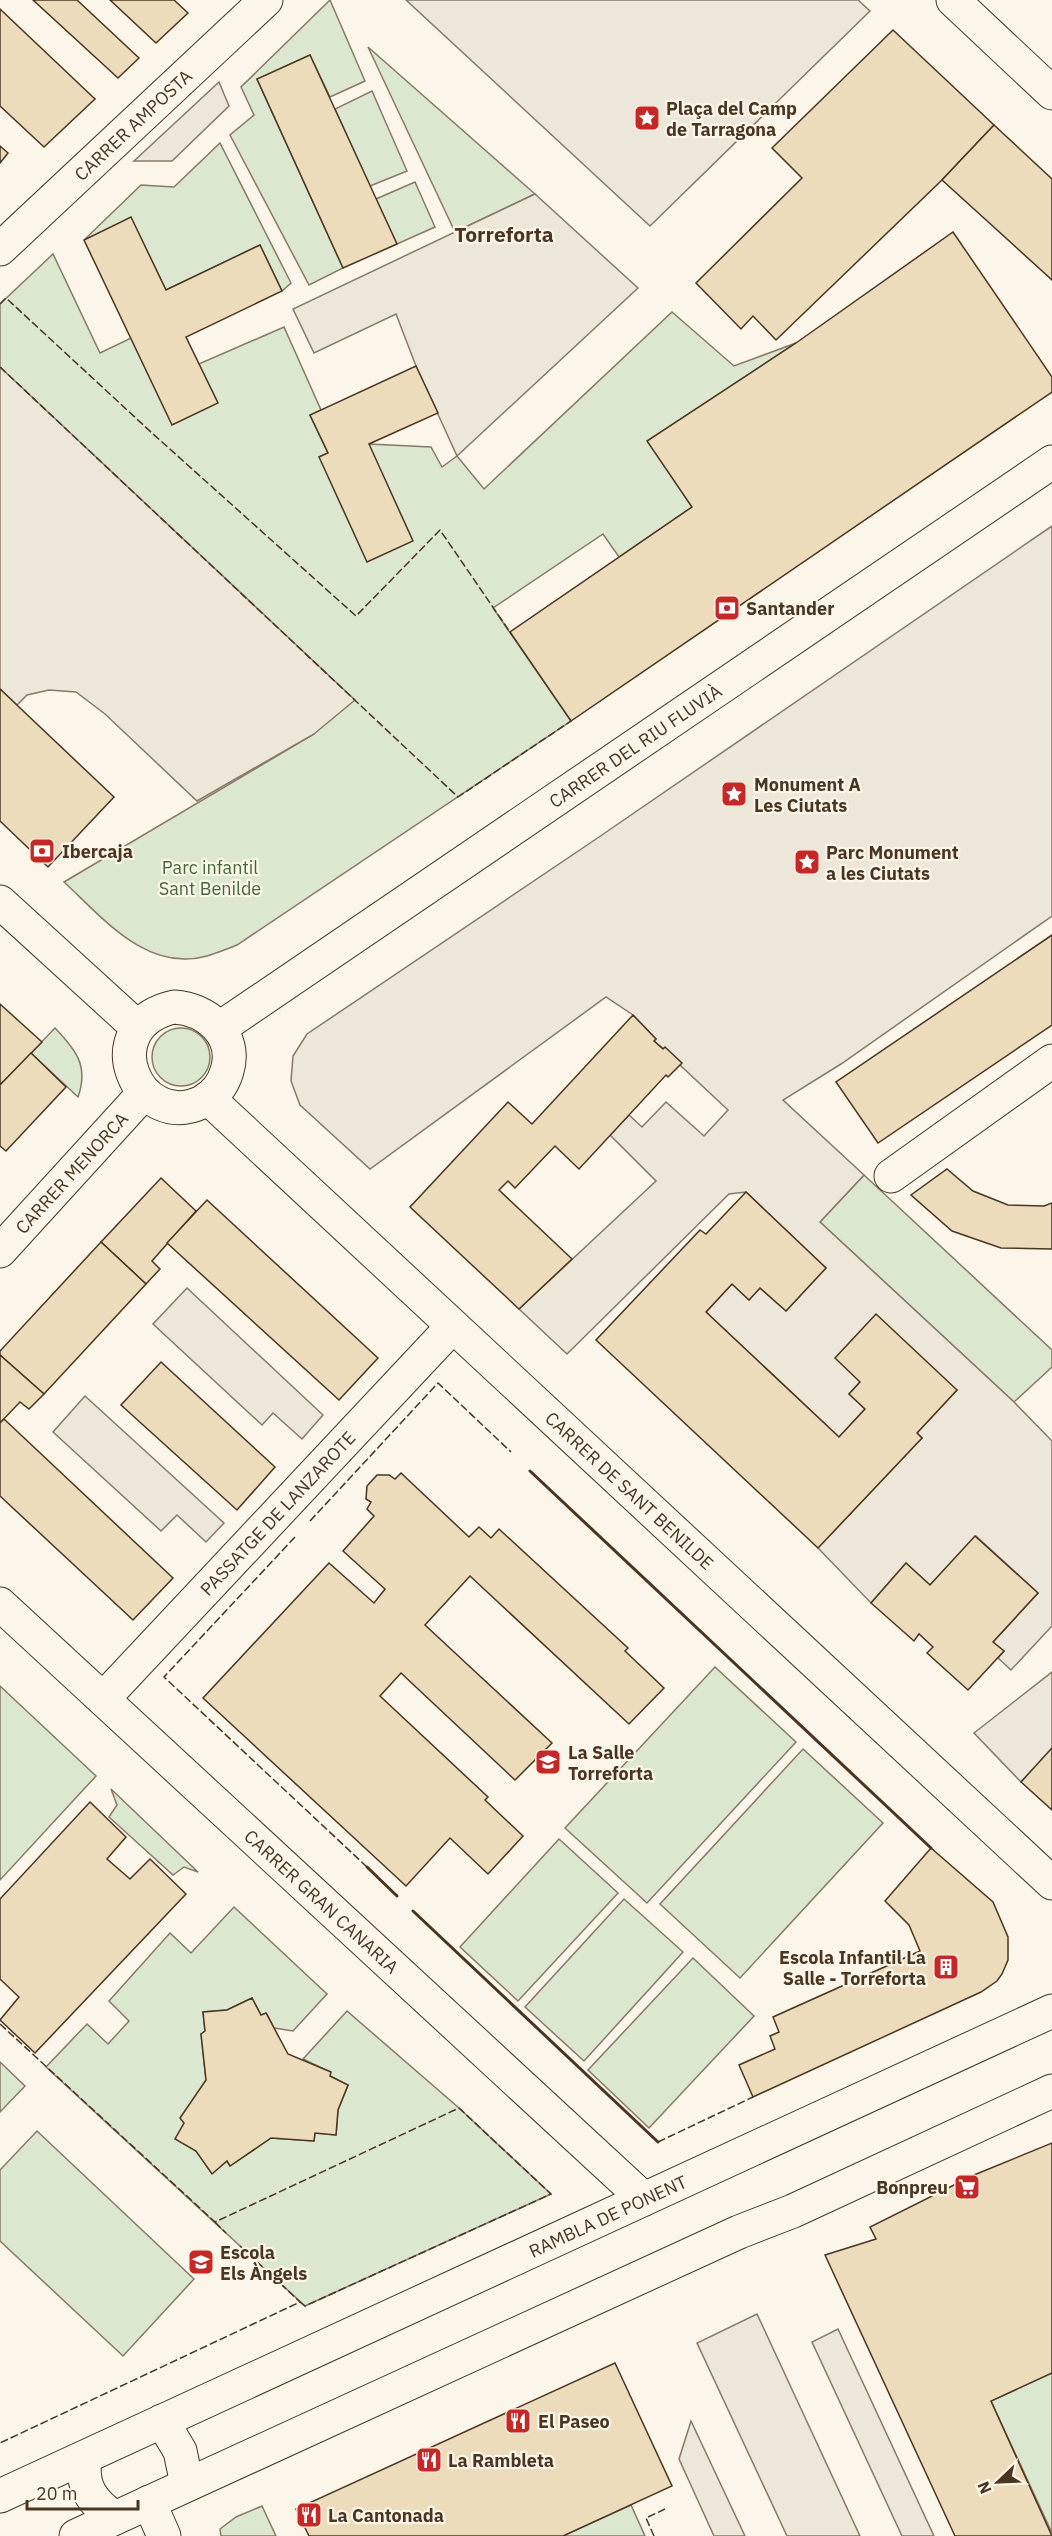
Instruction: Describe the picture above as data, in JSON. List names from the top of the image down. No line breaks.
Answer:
{"streets":{"street":["CARRER AMPOSTA","CARRER DEL RIU FLUVIÀ","CARRER MENORCA","CARRER DE SANT BENILDE","PASSATGE DE LANZAROTE","CARRER GRAN CANARIA","RAMBLA DE PONENT"]},"crossings":[["CARRER DEL RIU FLUVIÀ","CARRER MENORCA"],["CARRER DEL RIU FLUVIÀ","CARRER DE SANT BENILDE"],["CARRER MENORCA","CARRER DE SANT BENILDE"],["CARRER DE SANT BENILDE","PASSATGE DE LANZAROTE"],["PASSATGE DE LANZAROTE","CARRER GRAN CANARIA"],["CARRER GRAN CANARIA","RAMBLA DE PONENT"]],"districts":["Torreforta"],"parks":["Parc infantil Sant Benilde"],"places":{"place":["Plaça del Camp de Tarragona","Monument A Les Ciutats","Parc Monument a les Ciutats"],"bank":["Santander","Ibercaja"],"school or university":["La Salle Torreforta","Escola Els Àngels"],"building":["Escola Infantil La Salle - Torreforta"],"supermarket":["Bonpreu"],"restaurant":["El Paseo","La Rambleta","La Cantonada"]},"scale_bar":"20 m","north":"bottom left"}
